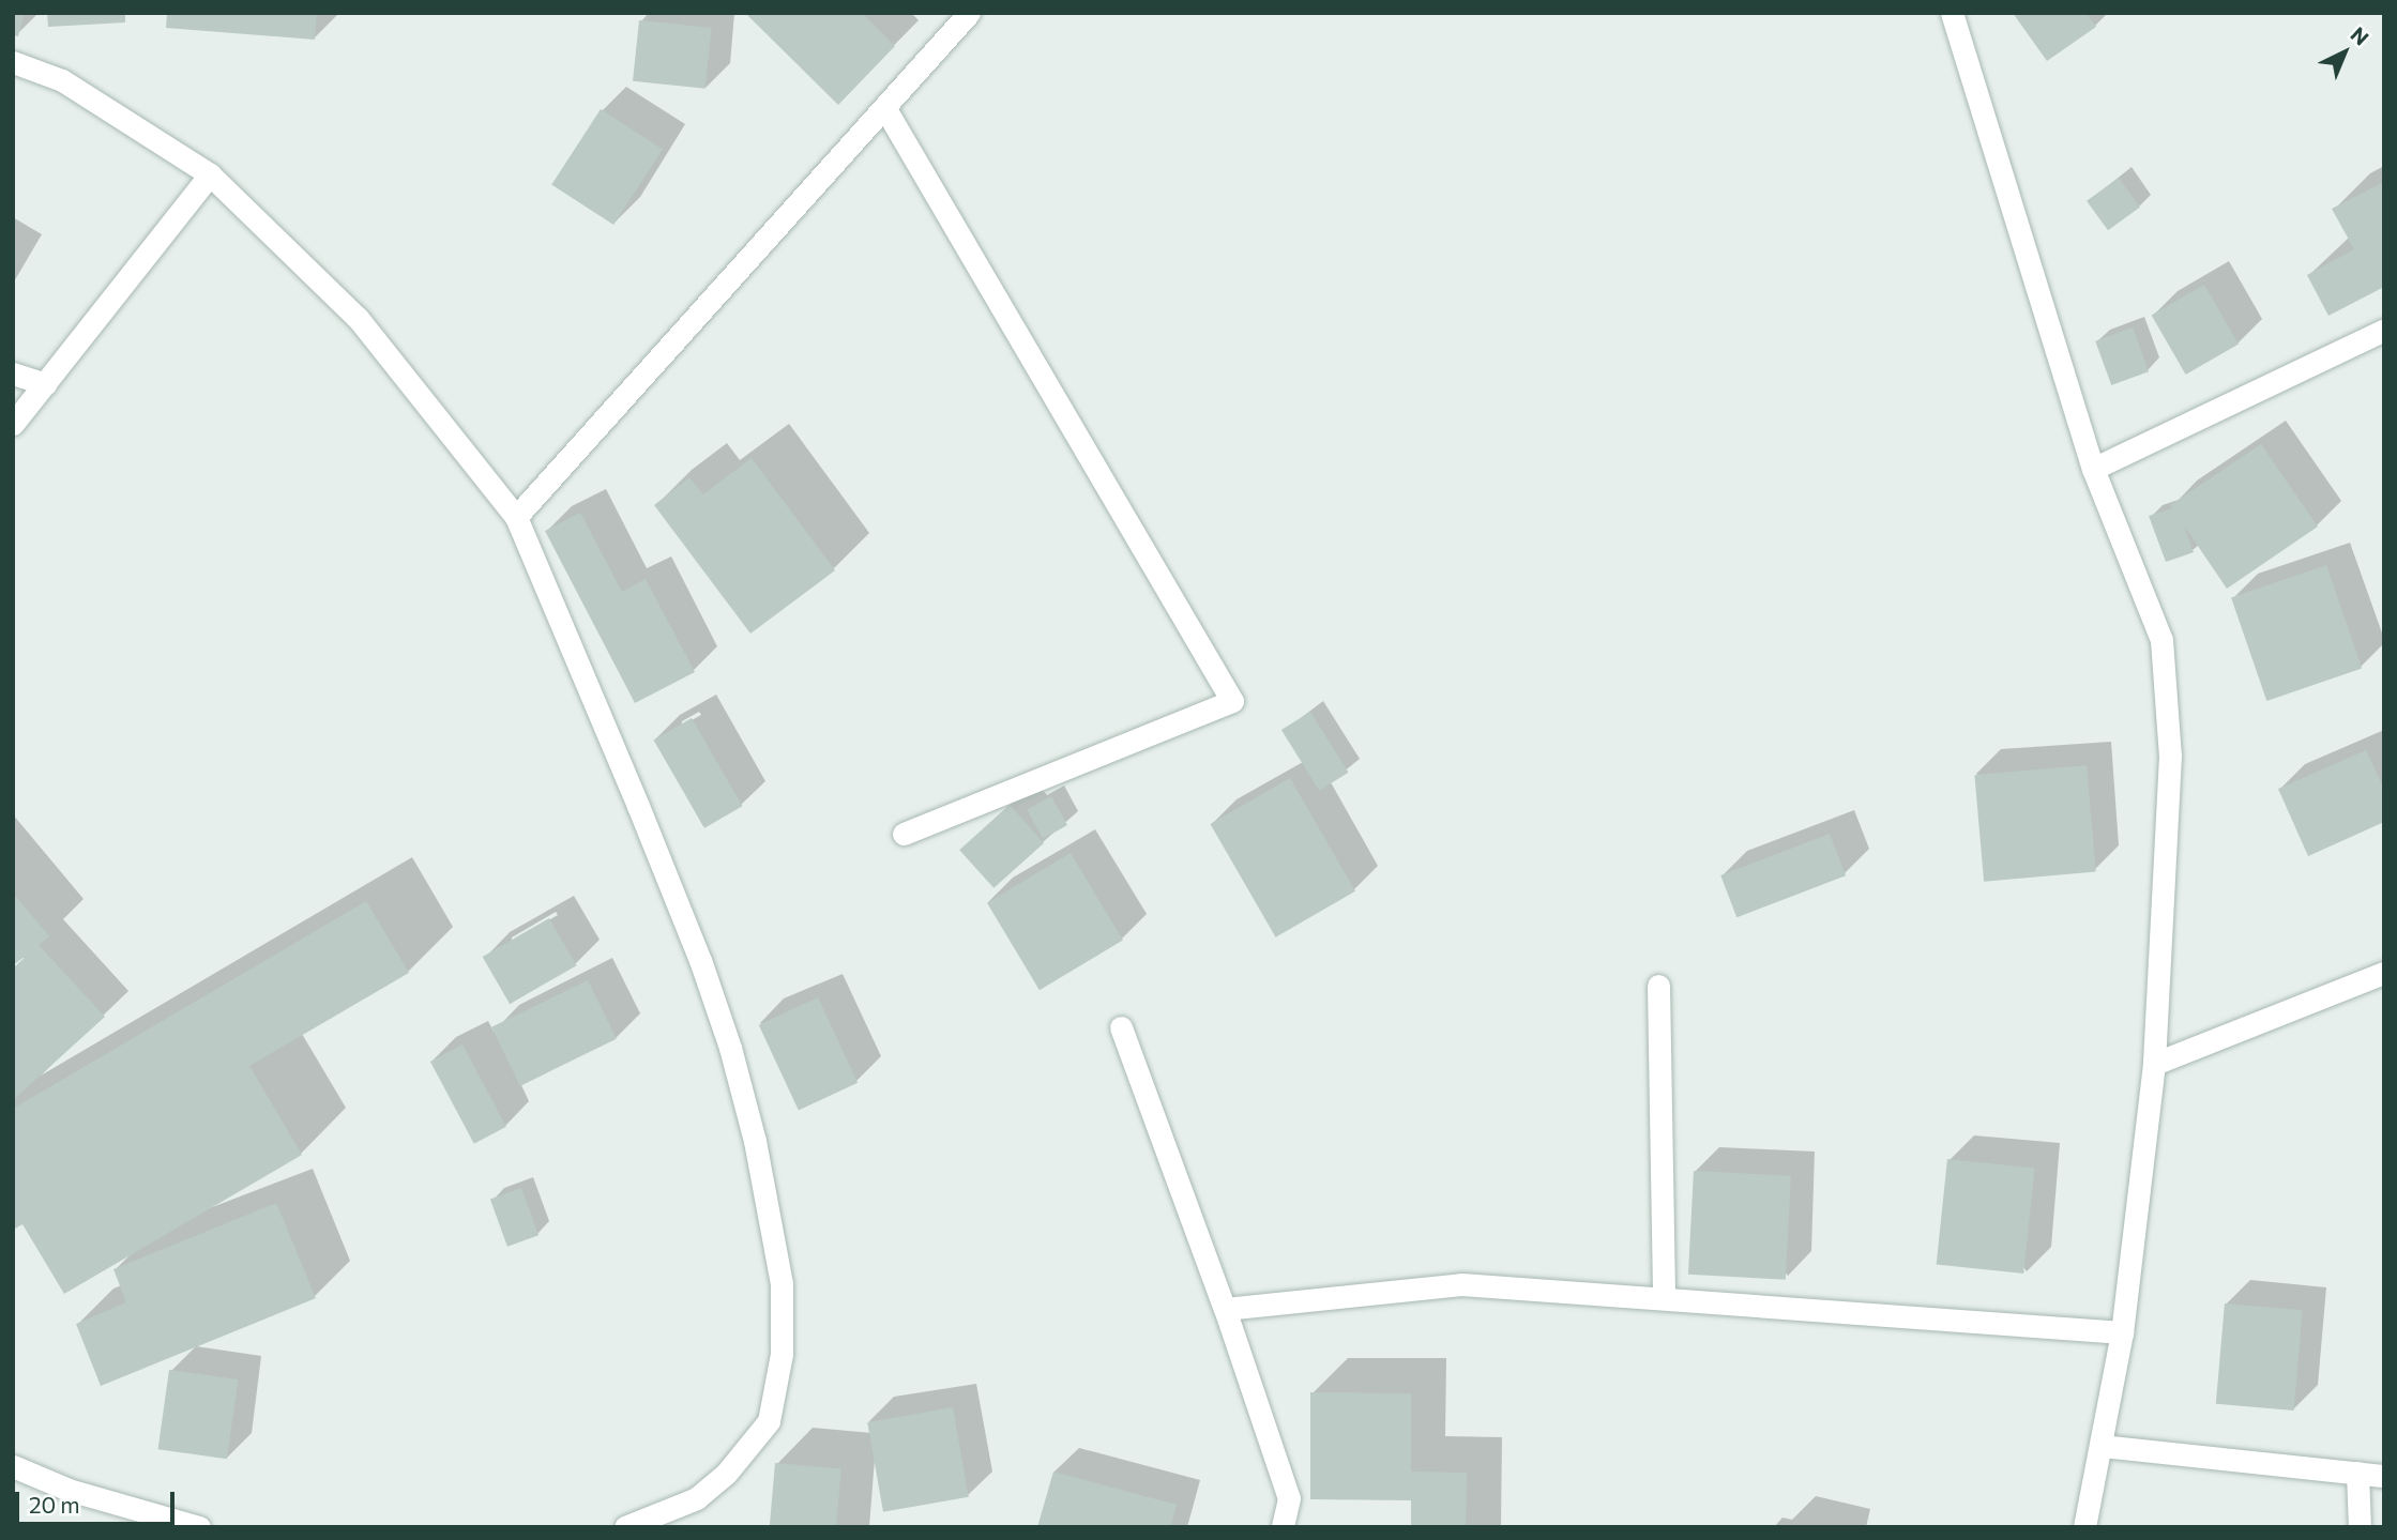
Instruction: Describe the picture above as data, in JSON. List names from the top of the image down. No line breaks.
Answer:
{"scale_bar":"20 m","north":"top right"}
